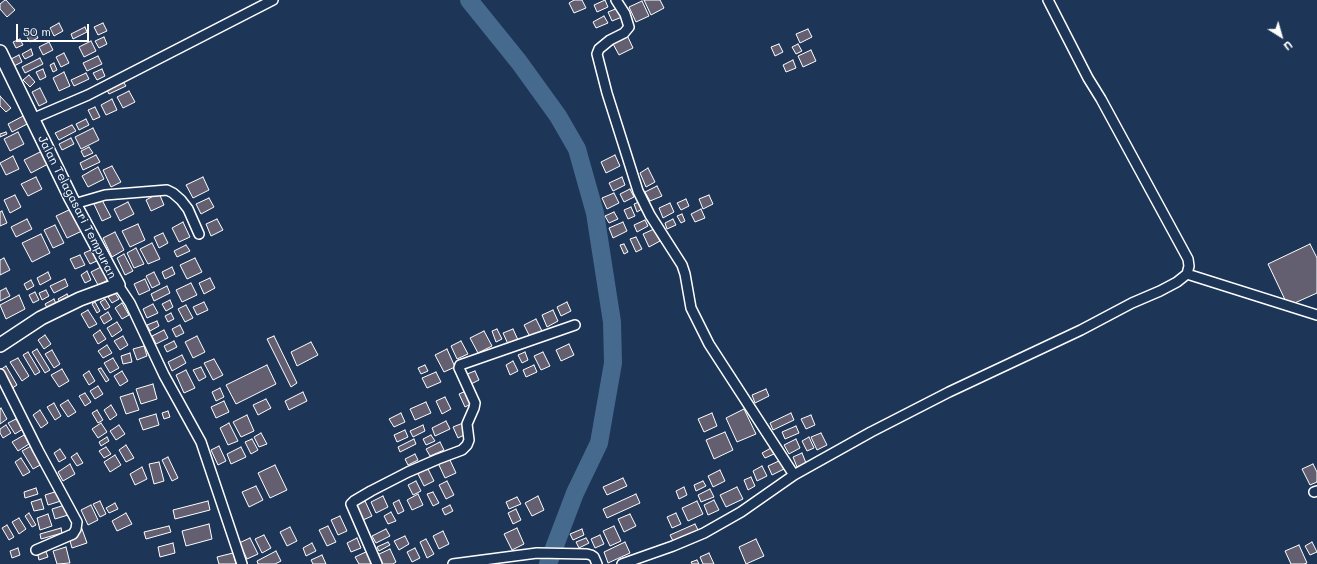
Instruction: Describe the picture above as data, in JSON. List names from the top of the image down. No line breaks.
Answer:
{"streets":{"street":["Jalan Telagasari Tempuran"]},"scale_bar":"50 m","north":"bottom right"}
